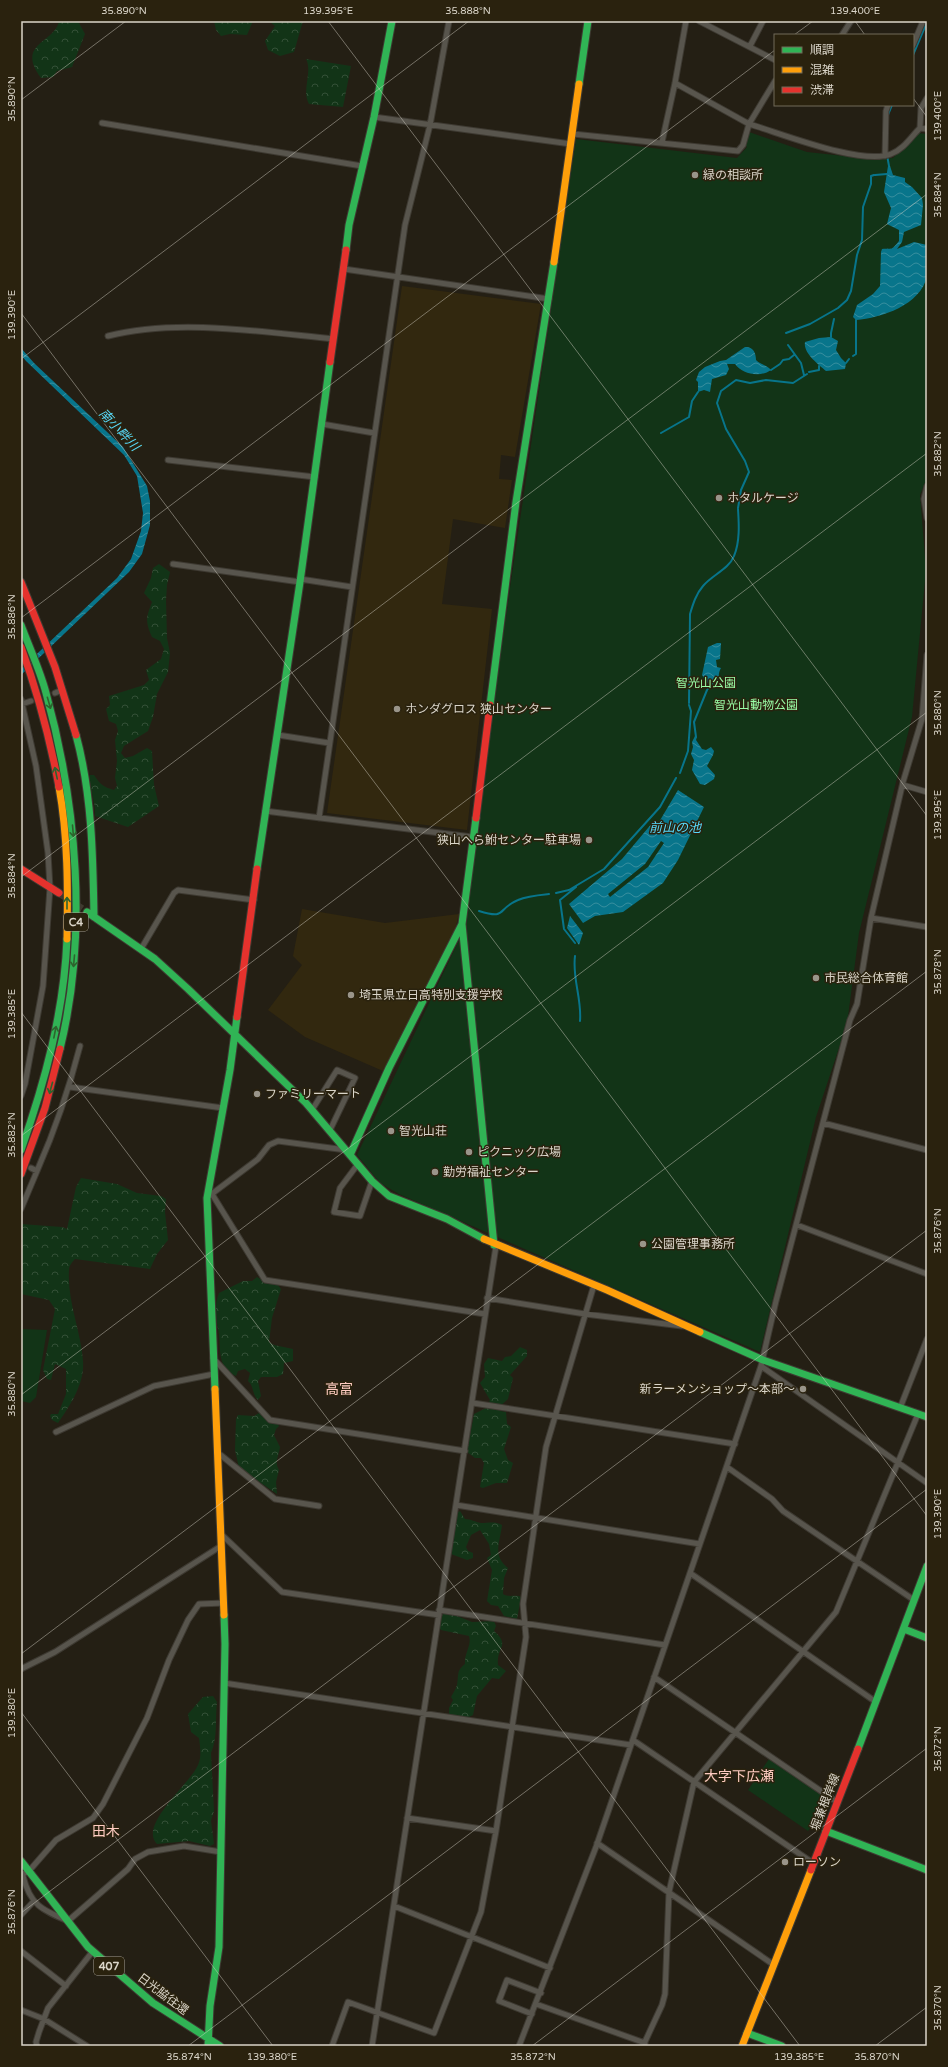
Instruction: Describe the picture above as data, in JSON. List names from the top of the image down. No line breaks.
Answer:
{"streets":{"main road":["C4","堀兼根岸線","407","日光脇往還"]},"districts":["高富","大字下広瀬","田木"],"water":["南小畔川","前山の池"],"parks":["智光山公園","智光山動物公園"],"places":["緑の相談所","ホタルケージ","ホンダグロス 狭山センター","狭山へら鮒センター駐車場","市民総合体育館","埼玉県立日高特別支援学校","ファミリーマート","智光山荘","ピクニック広場","勤労福祉センター","公園管理事務所","新ラーメンショップ～本部～","ローソン"],"legend":["順調","混雑","渋滞"],"coordinates":["35.890°N","139.395°E","35.888°N","139.400°E","35.884°N","139.390°E","35.882°N","35.886°N","35.880°N","35.878°N","139.385°E","35.876°N","139.380°E","35.872°N","35.870°N","35.874°N"]}
